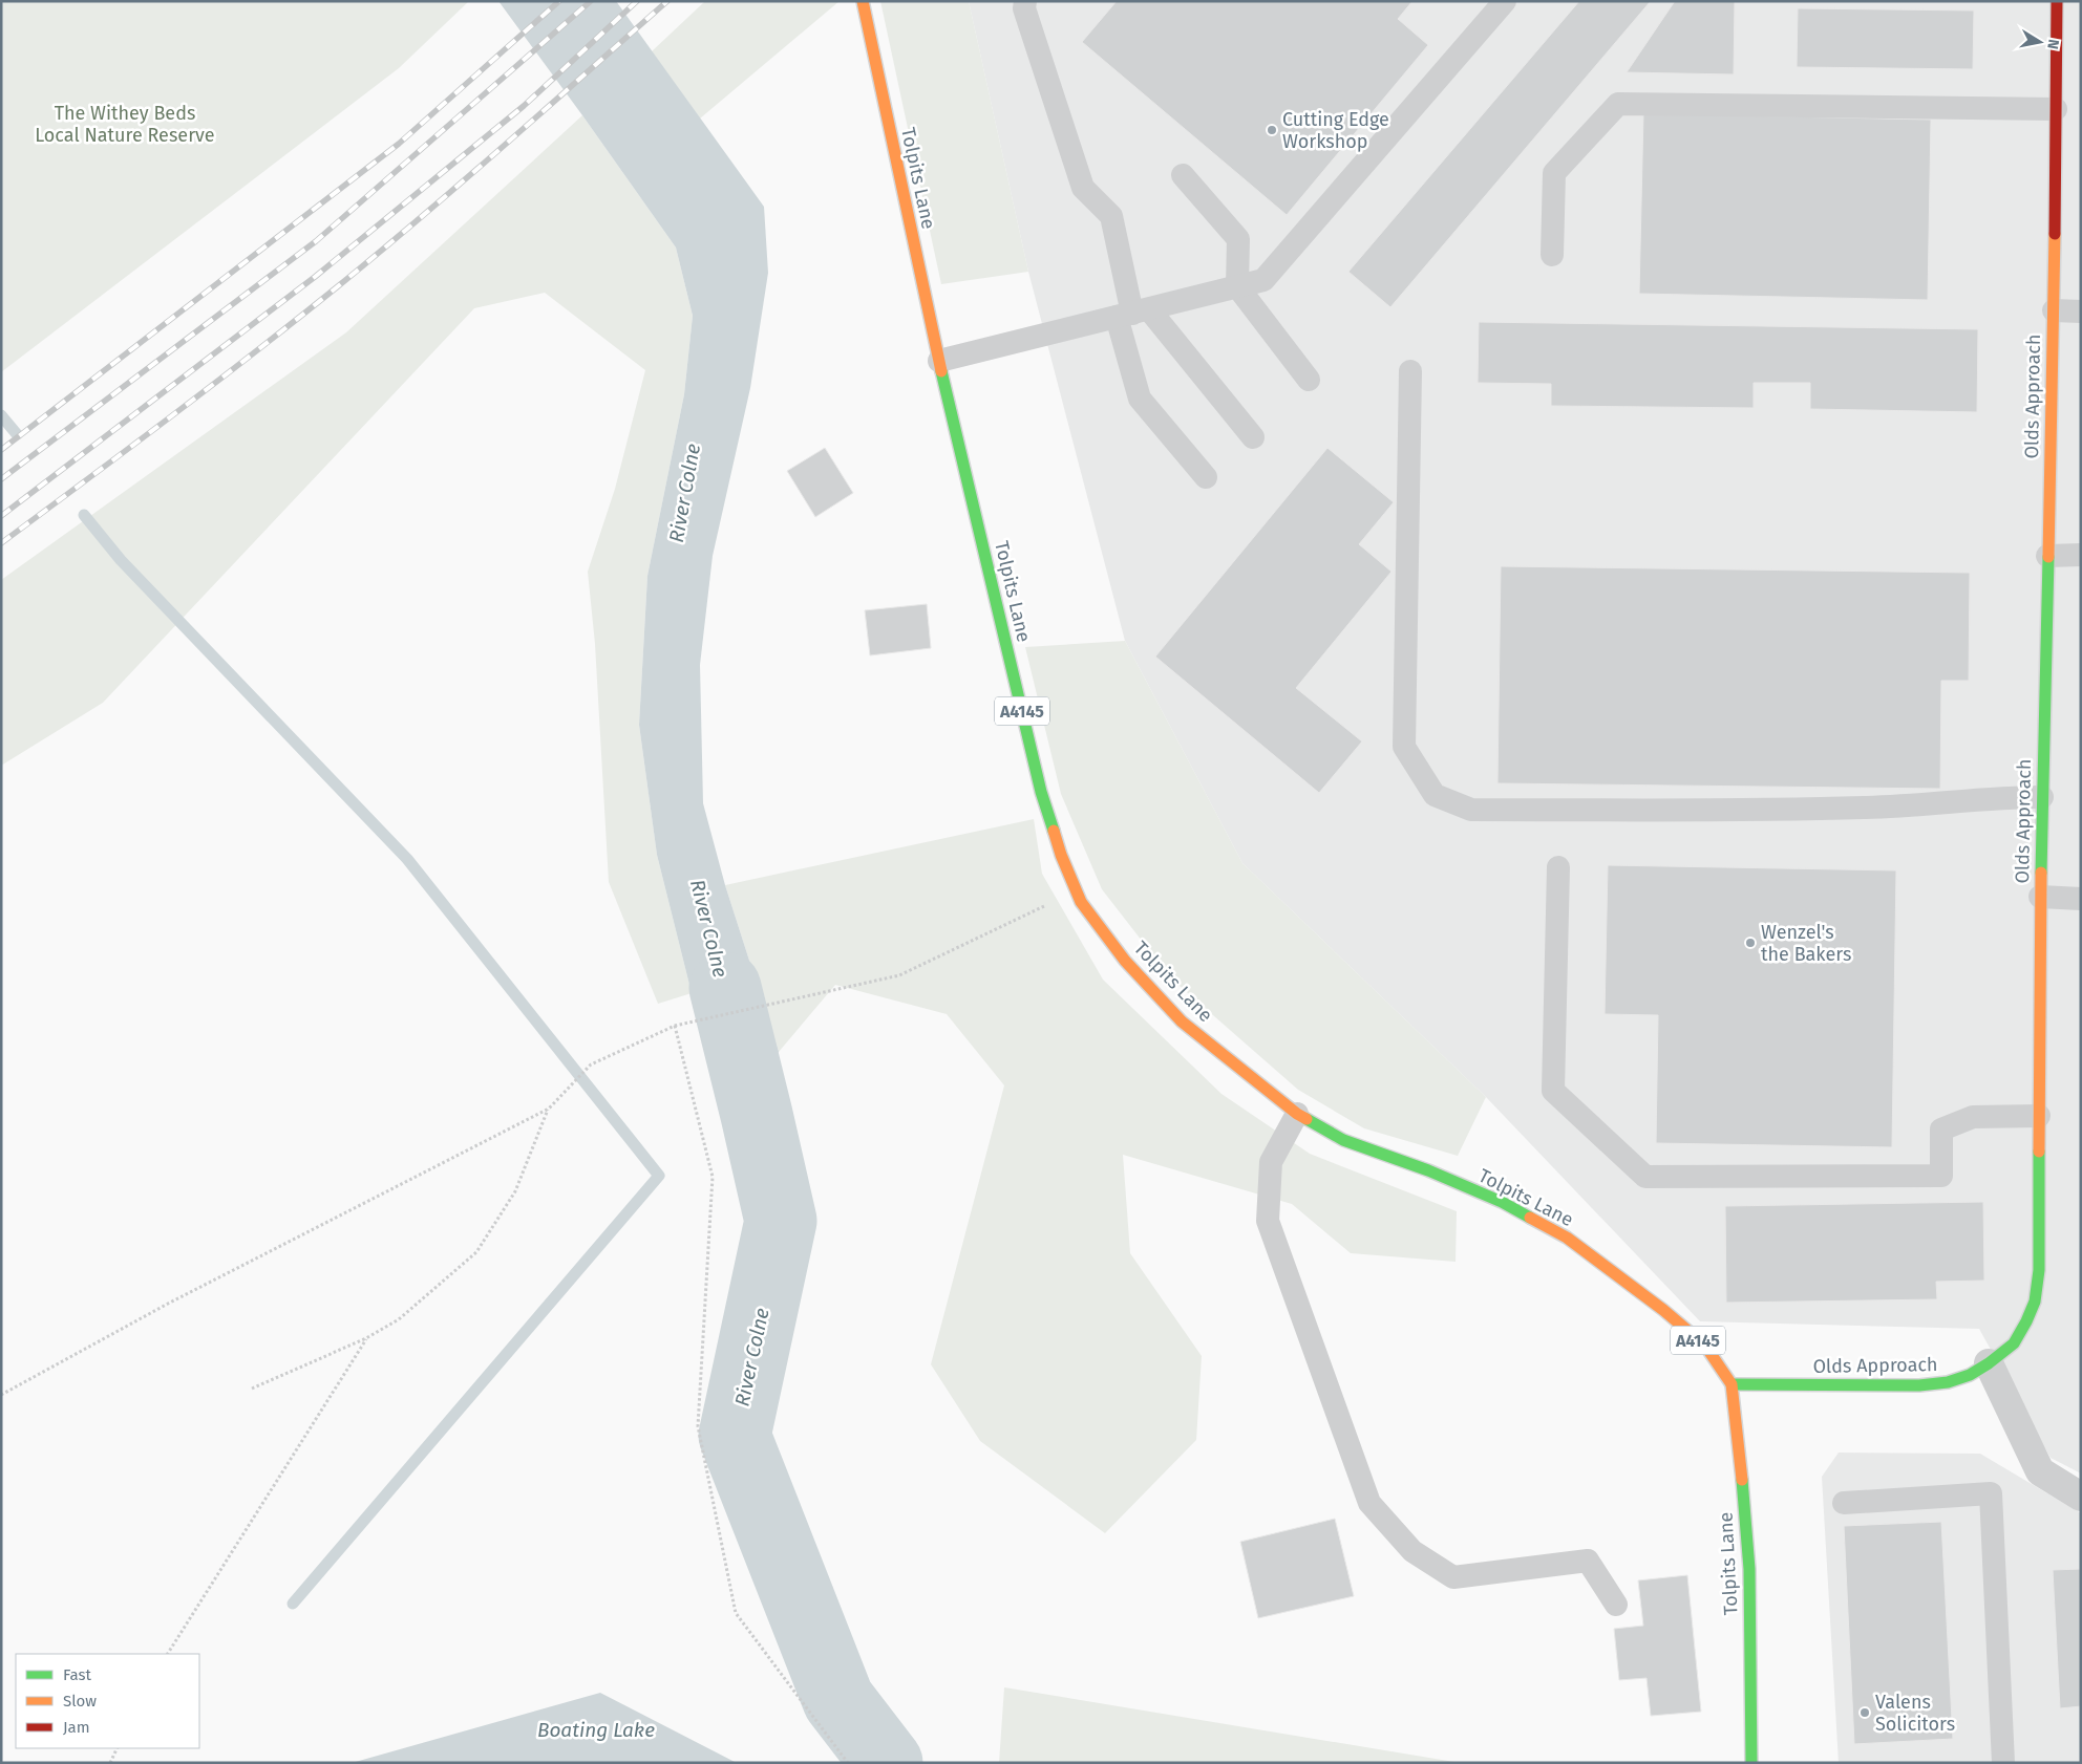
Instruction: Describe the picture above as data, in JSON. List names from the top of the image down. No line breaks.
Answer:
{"streets":{"main road":["Tolpits Lane","Olds Approach","A4145"]},"crossings":[["Tolpits Lane","Olds Approach"]],"water":["River Colne","Boating Lake"],"parks":["The Withey Beds Local Nature Reserve"],"places":["Cutting Edge Workshop","Wenzel's the Bakers","Valens Solicitors"],"legend":["Fast","Slow","Jam"],"north":"right"}
